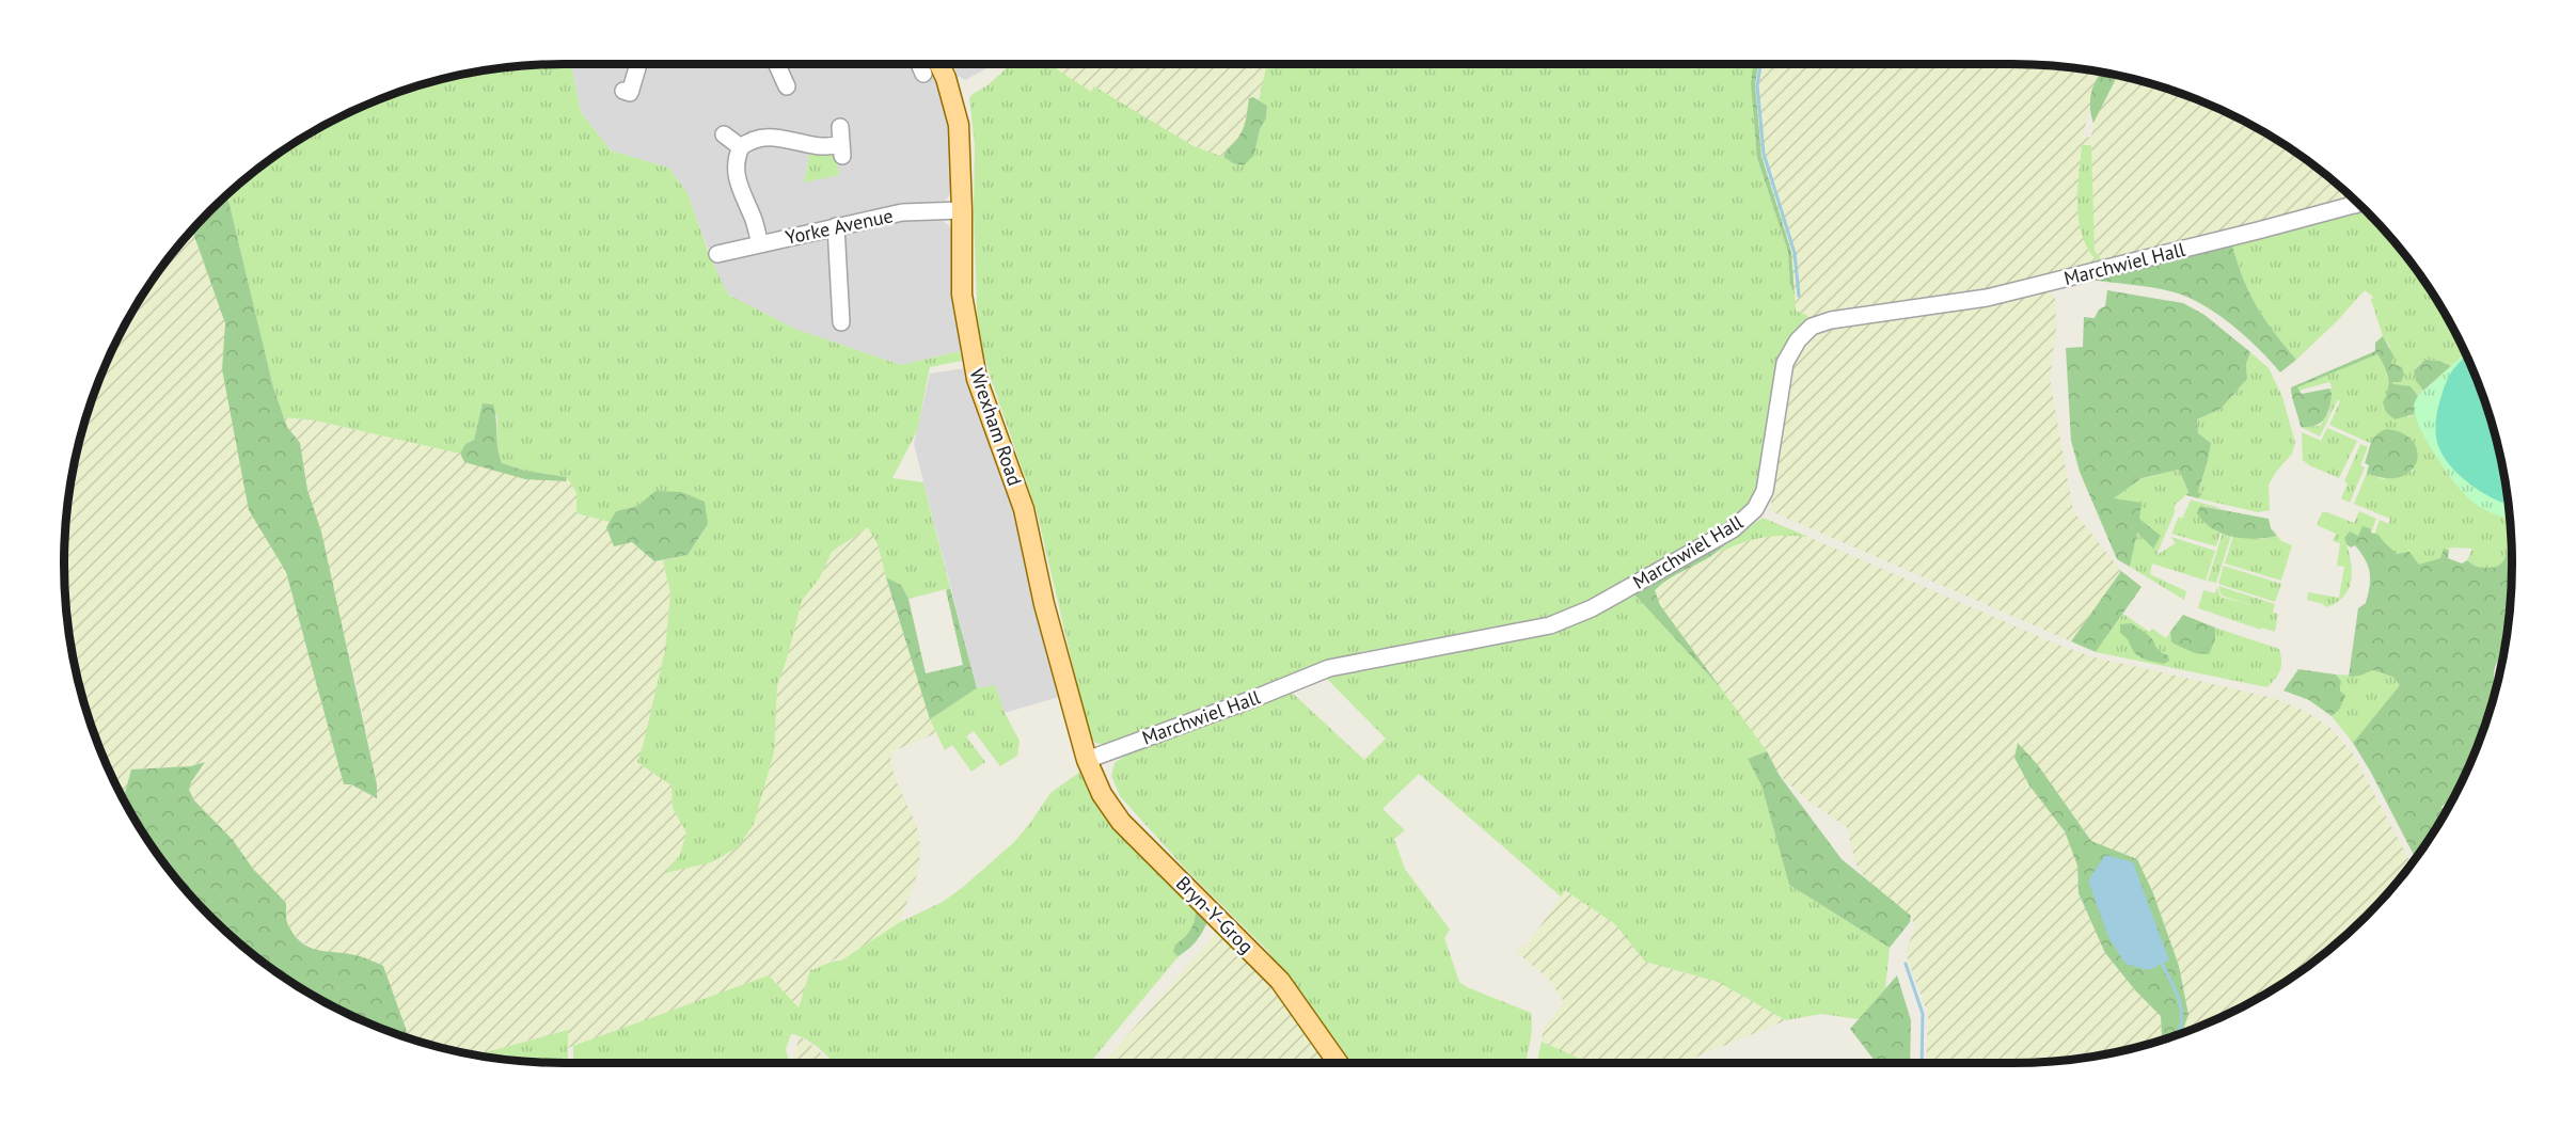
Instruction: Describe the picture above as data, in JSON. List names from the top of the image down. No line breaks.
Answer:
{"streets":{"main road":["Wrexham Road","Bryn-Y-Grog"],"street":["Yorke Avenue","Marchwiel Hall"]},"crossings":[["Yorke Avenue","Wrexham Road"],["Marchwiel Hall","Wrexham Road"],["Marchwiel Hall","Bryn-Y-Grog"],["Wrexham Road","Bryn-Y-Grog"]]}
